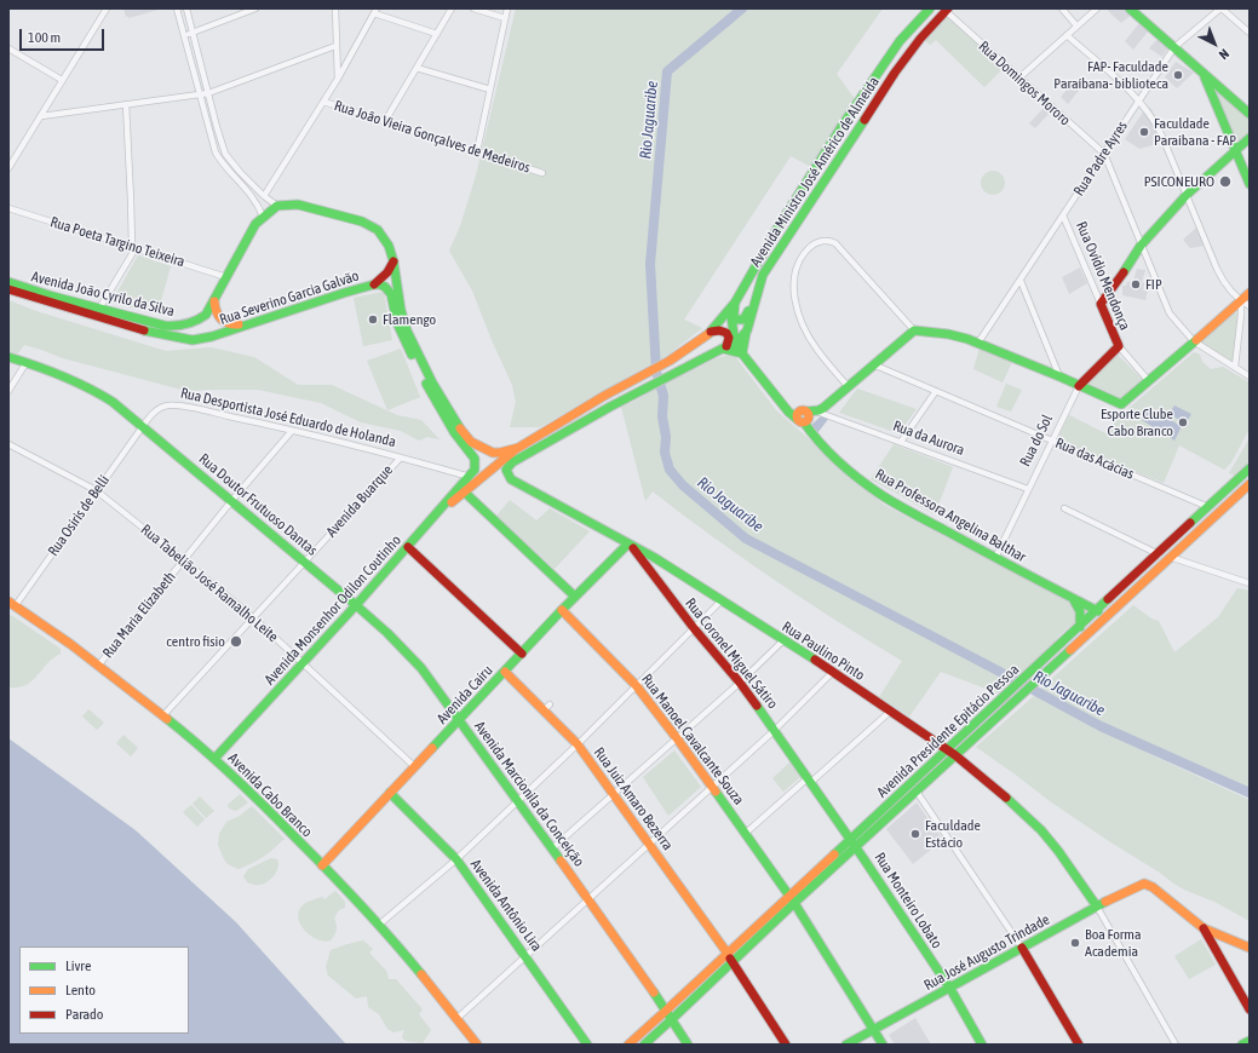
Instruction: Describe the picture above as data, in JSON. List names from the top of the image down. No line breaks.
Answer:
{"streets":{"main road":["Avenida Ministro José Américo de Almeida","Rua Ovídio Mendonça","Avenida João Cyrilo da Silva","Rua Severino Garcia Galvão","Rua do Sol","Rua Doutor Frutuoso Dantas","Rua Professora Angelina Balthar","Avenida Monsenhor Odilon Coutinho","Rua Paulino Pinto","Rua Coronel Miguel Sátiro","Avenida Cairu","Avenida Presidente Epitácio Pessoa","Rua Manoel Cavalcante Souza","Avenida Marcionila da Conceição","Avenida Cabo Branco","Rua Juiz Amaro Bezerra","Rua Monteiro Lobato","Avenida Antônio Lira","Rua José Augusto Trindade"],"street":["Rua Domingos Mororo","Rua João Vieira Gonçalves de Medeiros","Rua Padre Ayres","Rua Poeta Targino Teixeira","Rua Desportista José Eduardo de Holanda","Rua da Aurora","Rua das Acácias","Avenida Buarque","Rua Osiris de Belli","Rua Tabelião José Ramalho Leite","Rua Maria Elizabeth"]},"crossings":[["Rua Domingos Mororo","Rua Padre Ayres"],["Rua Domingos Mororo","Avenida Ministro José Américo de Almeida"],["Rua Padre Ayres","Rua Ovídio Mendonça"],["Rua Poeta Targino Teixeira","Avenida João Cyrilo da Silva"],["Rua Ovídio Mendonça","Rua do Sol"],["Avenida João Cyrilo da Silva","Rua Severino Garcia Galvão"],["Rua Desportista José Eduardo de Holanda","Avenida Buarque"],["Rua Desportista José Eduardo de Holanda","Rua Doutor Frutuoso Dantas"],["Rua Desportista José Eduardo de Holanda","Rua Osiris de Belli"],["Rua Desportista José Eduardo de Holanda","Avenida Monsenhor Odilon Coutinho"],["Rua Desportista José Eduardo de Holanda","Rua Maria Elizabeth"],["Rua da Aurora","Rua do Sol"],["Rua do Sol","Rua das Acácias"],["Rua do Sol","Rua Professora Angelina Balthar"],["Rua das Acácias","Avenida Presidente Epitácio Pessoa"],["Avenida Buarque","Rua Doutor Frutuoso Dantas"],["Avenida Buarque","Rua Tabelião José Ramalho Leite"],["Avenida Buarque","Avenida Cabo Branco"],["Rua Doutor Frutuoso Dantas","Rua Osiris de Belli"],["Rua Doutor Frutuoso Dantas","Avenida Monsenhor Odilon Coutinho"],["Rua Doutor Frutuoso Dantas","Rua Maria Elizabeth"],["Rua Doutor Frutuoso Dantas","Avenida Marcionila da Conceição"],["Rua Osiris de Belli","Rua Tabelião José Ramalho Leite"],["Rua Osiris de Belli","Avenida Cabo Branco"],["Rua Professora Angelina Balthar","Avenida Presidente Epitácio Pessoa"],["Rua Tabelião José Ramalho Leite","Avenida Monsenhor Odilon Coutinho"],["Rua Tabelião José Ramalho Leite","Rua Maria Elizabeth"],["Rua Tabelião José Ramalho Leite","Avenida Cairu"],["Avenida Monsenhor Odilon Coutinho","Avenida Marcionila da Conceição"],["Avenida Monsenhor Odilon Coutinho","Avenida Cabo Branco"],["Rua Maria Elizabeth","Avenida Cabo Branco"],["Rua Paulino Pinto","Rua Coronel Miguel Sátiro"],["Rua Paulino Pinto","Avenida Cairu"],["Rua Paulino Pinto","Avenida Presidente Epitácio Pessoa"],["Rua Paulino Pinto","Rua José Augusto Trindade"],["Rua Coronel Miguel Sátiro","Avenida Cairu"],["Rua Coronel Miguel Sátiro","Avenida Presidente Epitácio Pessoa"],["Rua Coronel Miguel Sátiro","Rua Monteiro Lobato"],["Avenida Cairu","Rua Manoel Cavalcante Souza"],["Avenida Cairu","Avenida Marcionila da Conceição"],["Avenida Cairu","Avenida Cabo Branco"],["Avenida Cairu","Rua Juiz Amaro Bezerra"],["Avenida Cairu","Avenida Antônio Lira"],["Avenida Presidente Epitácio Pessoa","Rua Manoel Cavalcante Souza"],["Avenida Presidente Epitácio Pessoa","Avenida Marcionila da Conceição"],["Avenida Presidente Epitácio Pessoa","Rua Juiz Amaro Bezerra"],["Avenida Presidente Epitácio Pessoa","Rua Monteiro Lobato"],["Rua Manoel Cavalcante Souza","Rua José Augusto Trindade"],["Rua Monteiro Lobato","Rua José Augusto Trindade"]],"water":["Rio Jaguaribe"],"places":["FAP- Faculdade Paraíbana- biblioteca","Faculdade Paraibana - FAP","PSICONEURO","FIP","Flamengo","Esporte Clube Cabo Branco","centro fisio","Faculdade Estácio","Boa Forma Academia"],"legend":["Livre","Lento","Parado"],"scale_bar":"100 m","north":"bottom right"}
